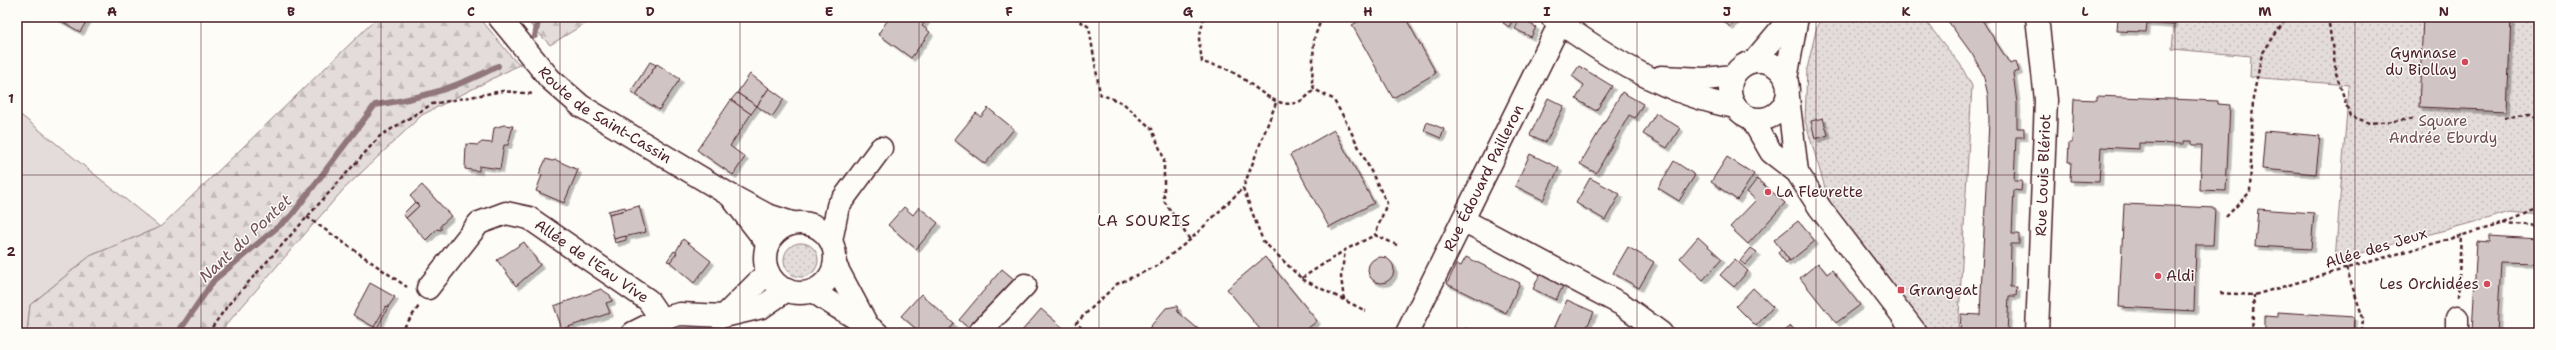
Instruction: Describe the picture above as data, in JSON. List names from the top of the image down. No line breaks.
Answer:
{"streets":{"street":["Route de Saint-Cassin","Rue Louis Blériot","Rue Édouard Pailleron","Allée de l'Eau Vive"],"path":["Allée des Jeux"]},"crossings":[["Route de Saint-Cassin","Allée de l'Eau Vive"]],"districts":["LA SOURIS"],"water":["Nant du Pontet"],"parks":["Square Andrée Eburdy"],"places":{"other":["Gymnase du Biollay","La Fleurette","Aldi","Les Orchidées"],"transit":["Grangeat"]},"grid":{"columns":["A","B","C","D","E","F","G","H","I","J","K","L","M","N"],"rows":["1","2"]}}
